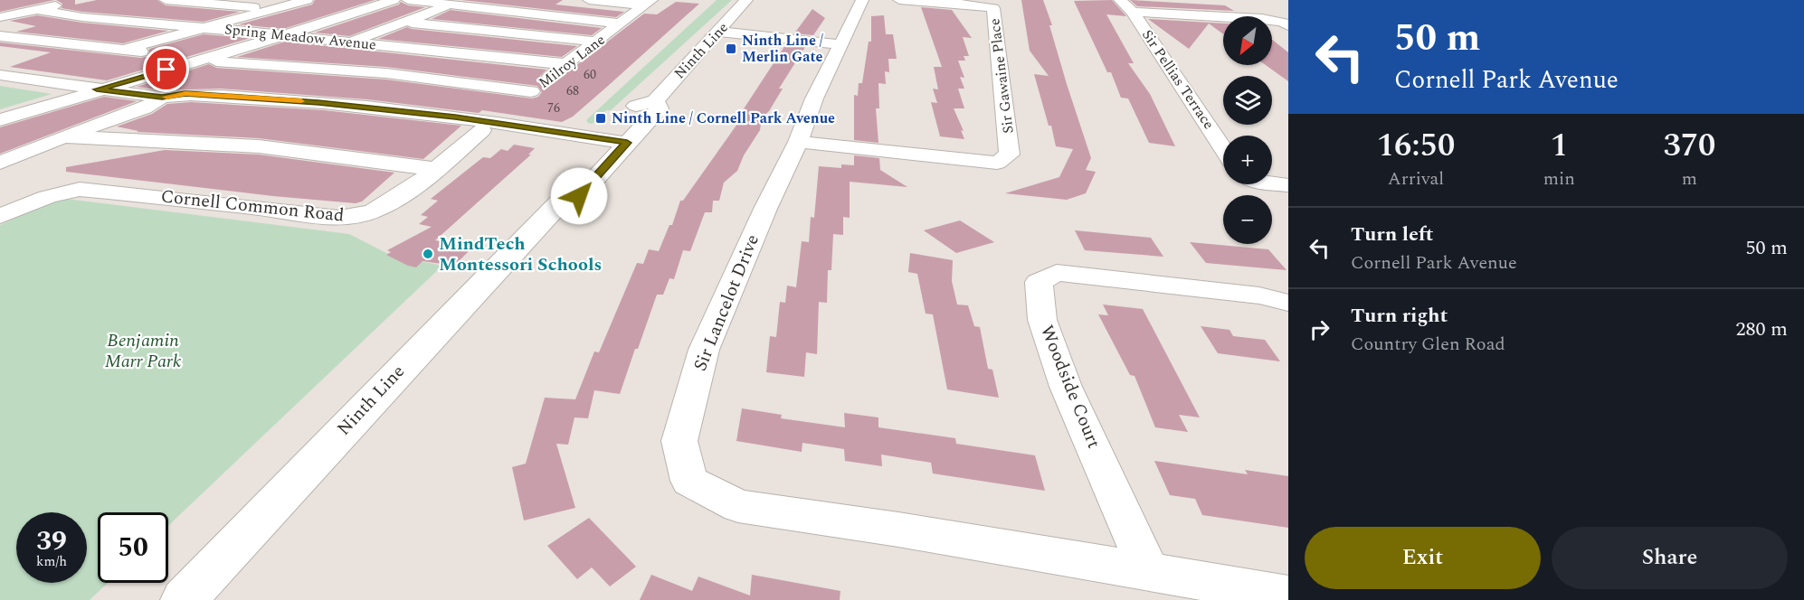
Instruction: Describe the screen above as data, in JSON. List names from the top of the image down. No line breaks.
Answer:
{"streets":{"main road":["Ninth Line"],"street":["Spring Meadow Avenue","Milroy Lane","Sir Gawaine Place","Sir Pellias Terrace","Cornell Common Road","Sir Lancelot Drive","Woodside Court"]},"crossings":[["Spring Meadow Avenue","Milroy Lane"],["Milroy Lane","Cornell Common Road"],["Sir Gawaine Place","Sir Lancelot Drive"],["Sir Lancelot Drive","Woodside Court"]],"parks":["Benjamin Marr Park"],"places":{"transit":["Ninth Line / Merlin Gate","Ninth Line / Cornell Park Avenue"],"other":["MindTech Montessori Schools"]},"house_numbers":["60","68","76"],"north":"bottom left","page":{"turn":["50 m","Cornell Park Avenue"],"map_buttons":["+","−"],"eta":["16:50","Arrival","1","min","370","m"],"list":[{"name":"Turn left","note":"Cornell Park Avenue","value":"50 m"},{"name":"Turn right","note":"Country Glen Road","value":"280 m"}],"speed":"39 km/h","limit":"50","buttons":["Exit","Share"]}}
